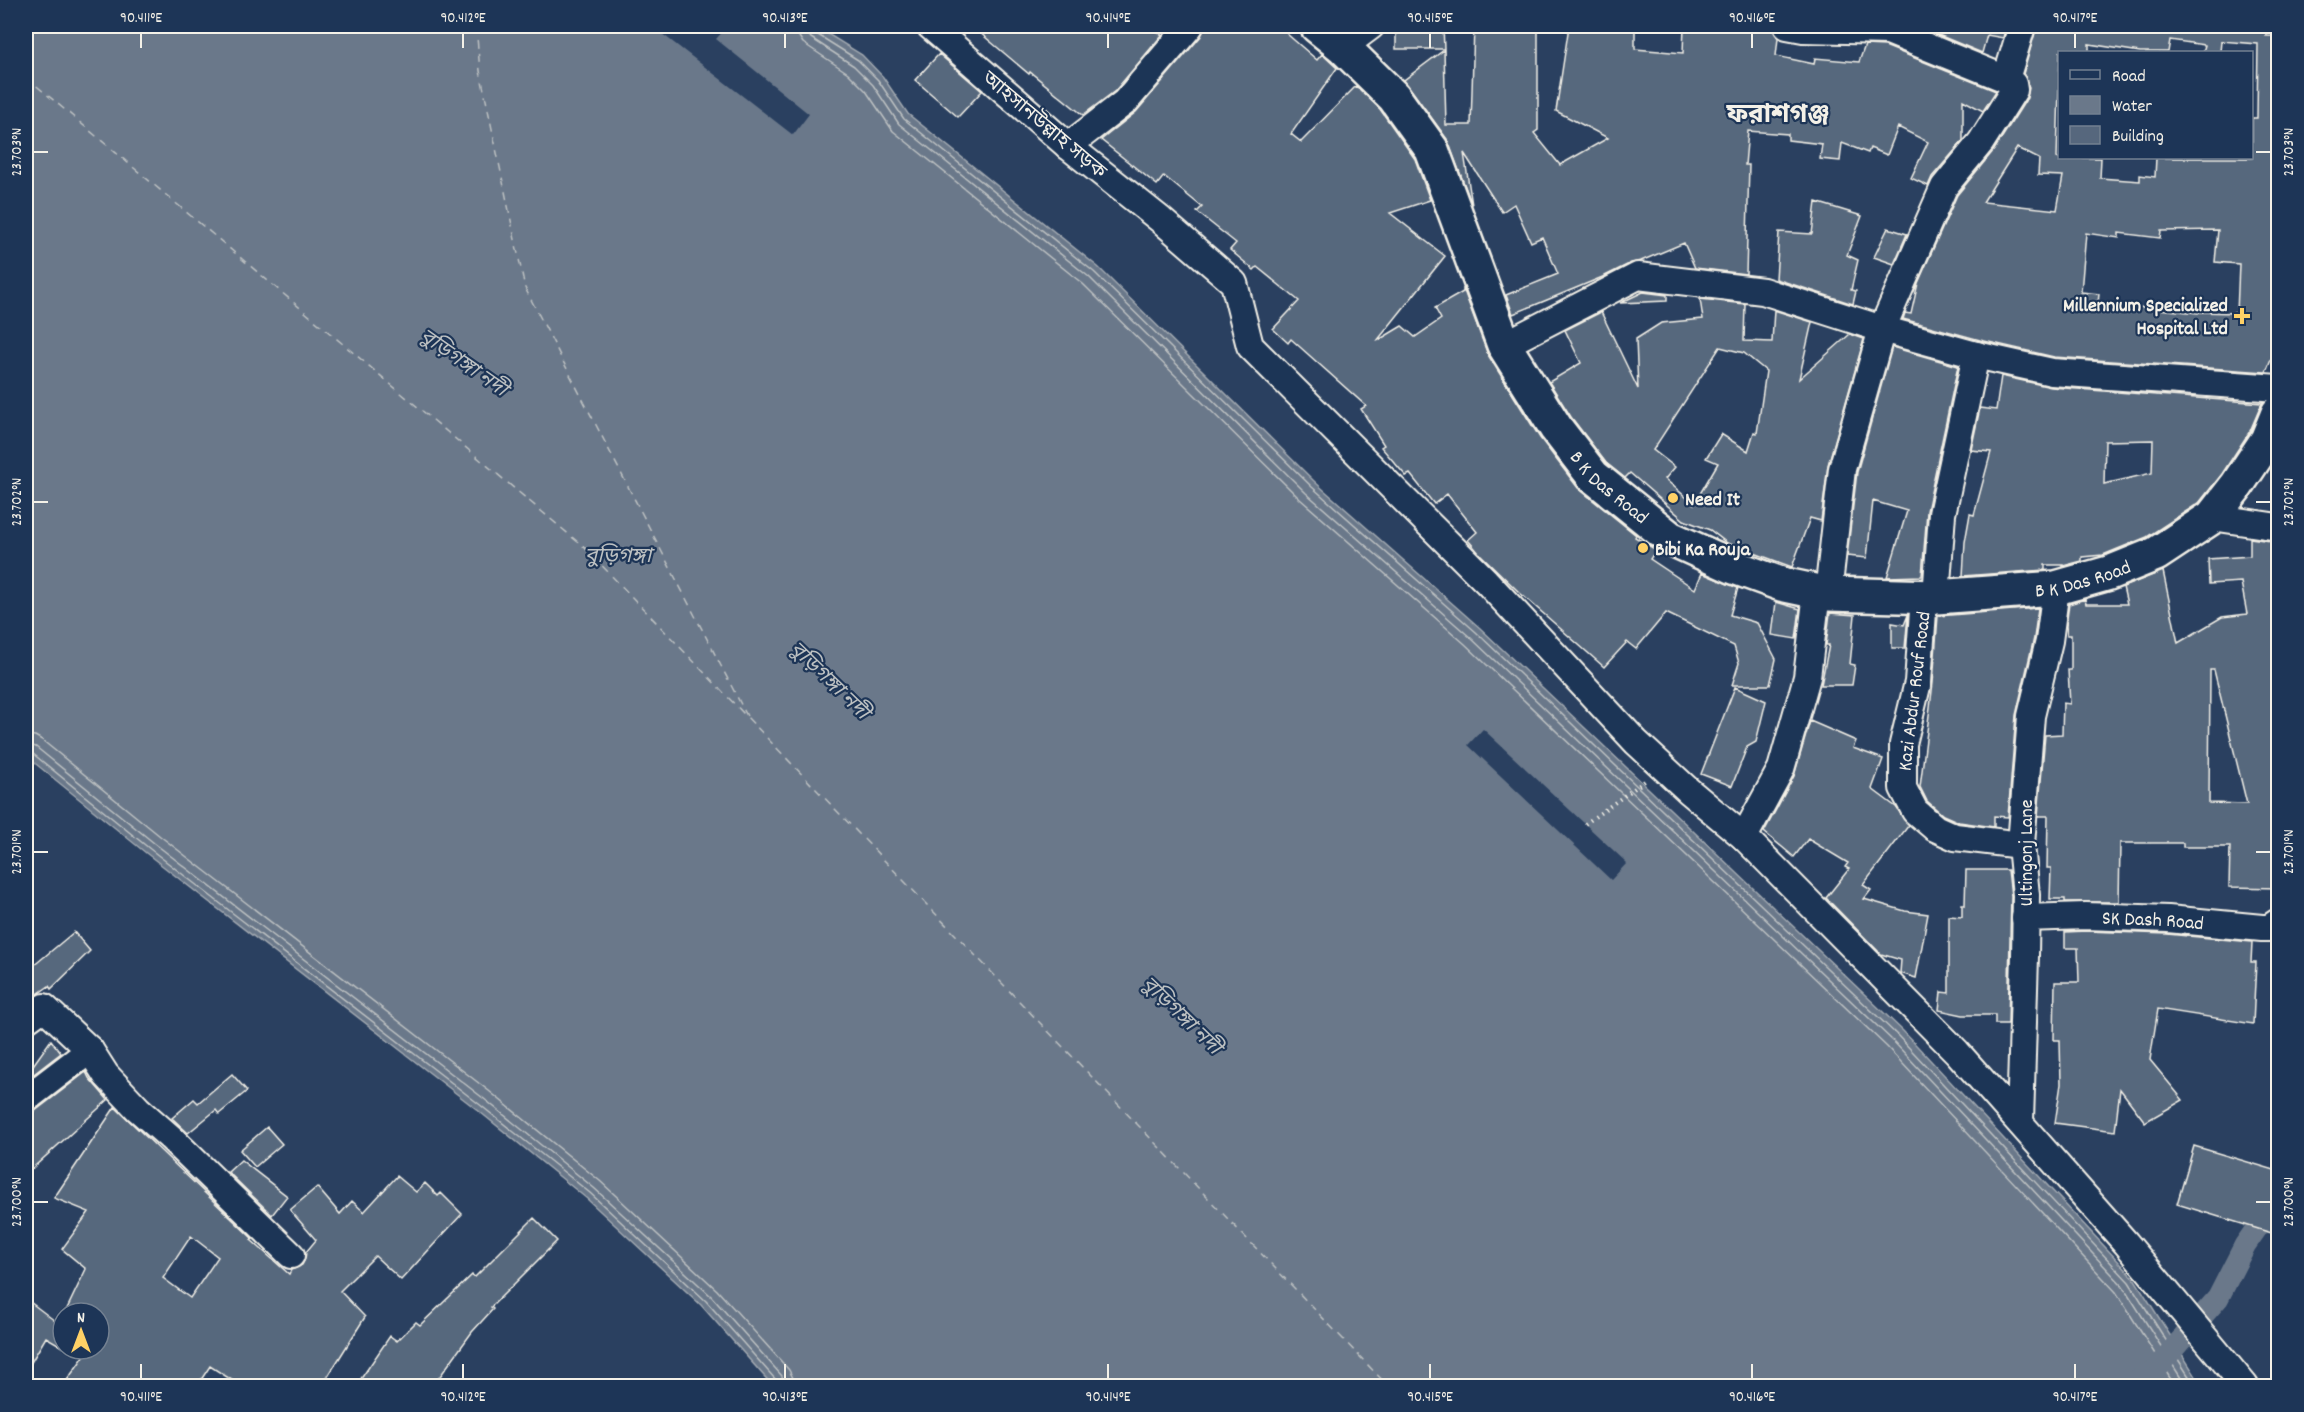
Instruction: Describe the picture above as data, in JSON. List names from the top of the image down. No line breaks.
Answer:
{"streets":{"street":["আহসানউল্লাহ সড়ক","B K Das Road","Kazi Abdur Rouf Road","Ultingonj Lane","SK Dash Road"]},"crossings":[["আহসানউল্লাহ সড়ক","Ultingonj Lane"],["B K Das Road","Kazi Abdur Rouf Road"],["B K Das Road","Ultingonj Lane"],["Kazi Abdur Rouf Road","Ultingonj Lane"],["Ultingonj Lane","SK Dash Road"]],"districts":["ফরাশগঞ্জ"],"water":["বুড়িগঙ্গা নদী","বুড়িগঙ্গা"],"places":{"health":["Millennium Specialized Hospital Ltd"],"other":["Need It","Bibi Ka Rouja"]},"legend":["Road","Water","Building"],"north":"top","coordinates":["90.411°E","90.412°E","90.413°E","90.414°E","90.415°E","90.416°E","90.417°E","23.703°N","23.702°N","23.701°N","23.700°N"]}
